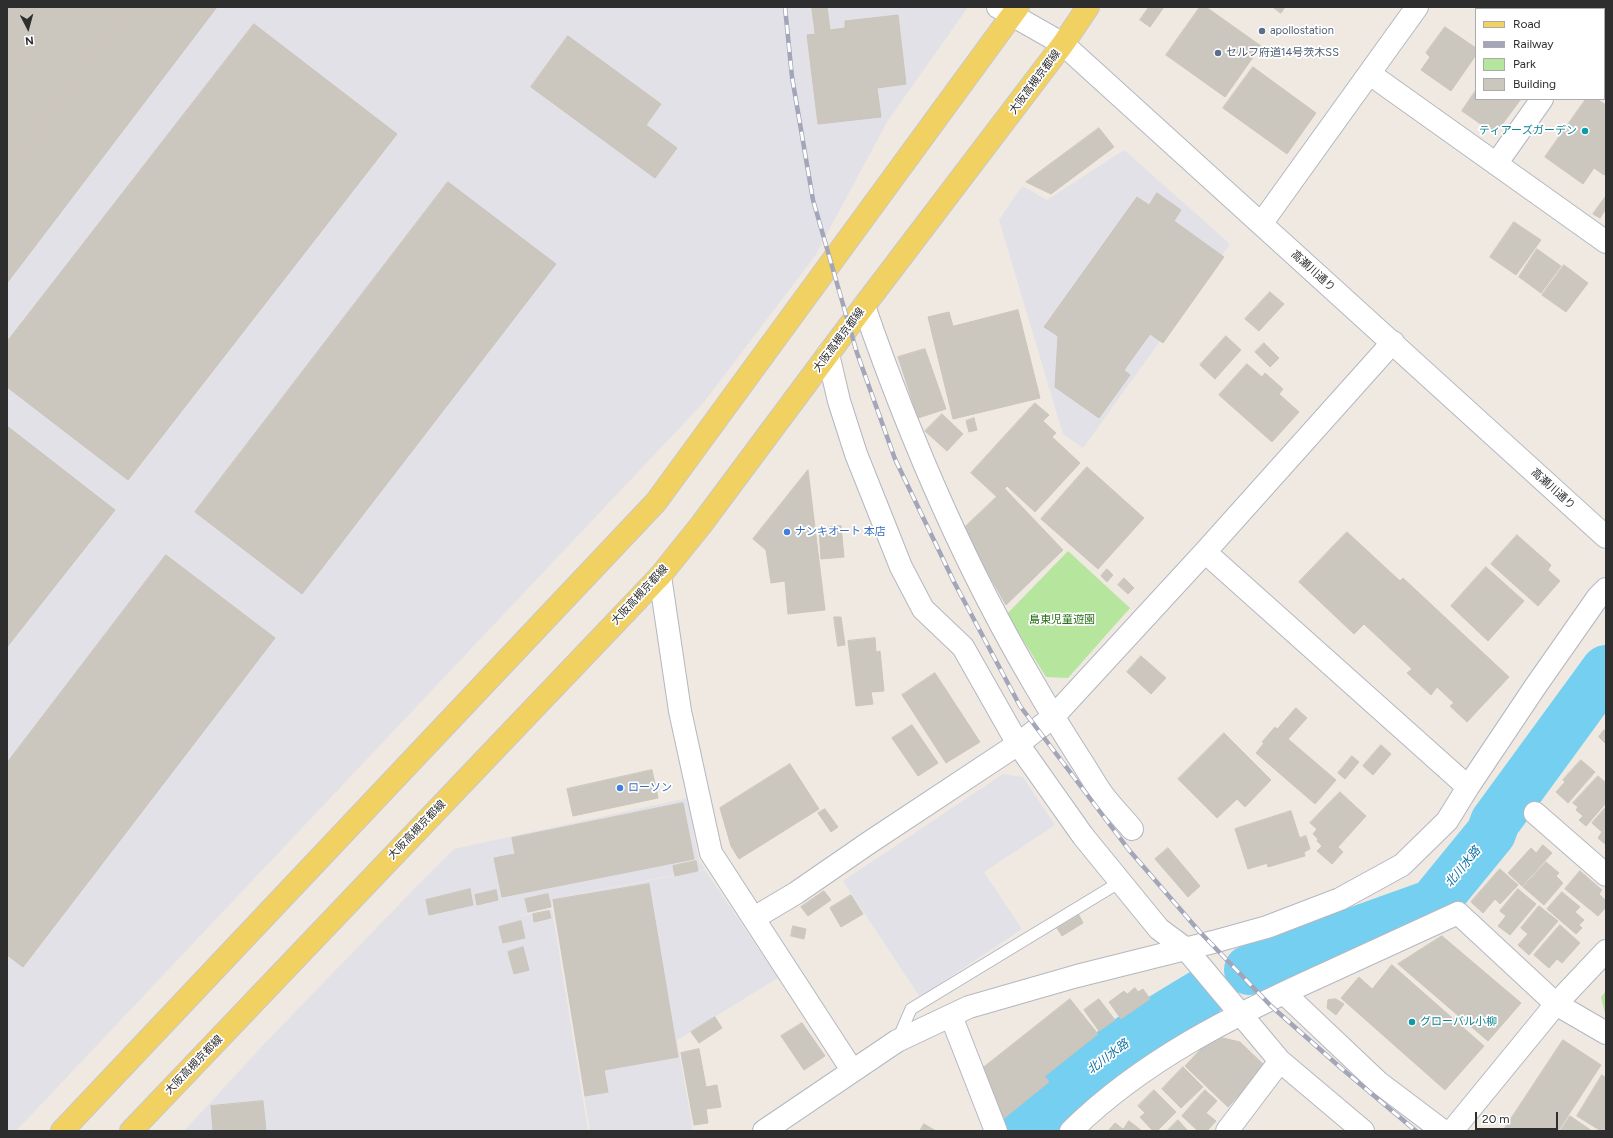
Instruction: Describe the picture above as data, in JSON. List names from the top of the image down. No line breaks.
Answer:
{"streets":{"main road":["大阪高槻京都線"],"street":["高瀬川通り"]},"crossings":[["大阪高槻京都線","高瀬川通り"]],"water":["北川水路"],"parks":["島東児童遊園"],"places":["apollostation","セルフ府道14号茨木SS","ティアーズガーデン","ナンキオート 本店","ローソン","グローバル小柳"],"legend":["Road","Railway","Park","Building"],"scale_bar":"20 m","north":"bottom"}
